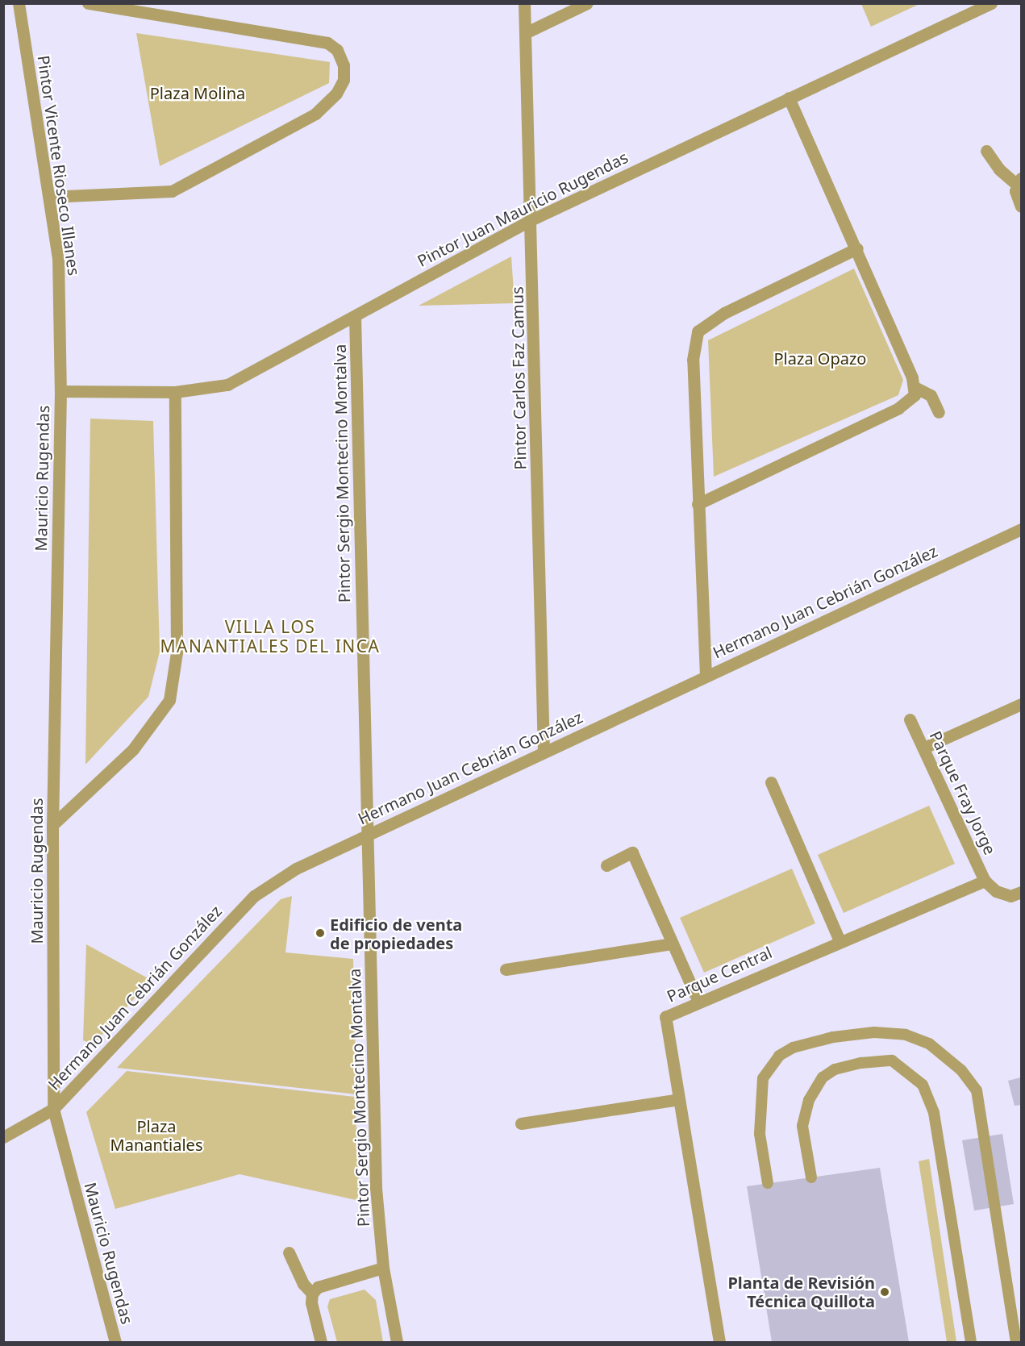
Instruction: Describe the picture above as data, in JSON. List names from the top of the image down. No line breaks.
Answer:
{"streets":{"street":["Pintor Vicente Rioseco Illanes","Pintor Juan Mauricio Rugendas","Pintor Carlos Faz Camus","Pintor Sergio Montecino Montalva","Mauricio Rugendas","Hermano Juan Cebrián González","Parque Fray Jorge","Parque Central"]},"crossings":[["Pintor Vicente Rioseco Illanes","Pintor Juan Mauricio Rugendas"],["Pintor Vicente Rioseco Illanes","Mauricio Rugendas"],["Pintor Juan Mauricio Rugendas","Pintor Carlos Faz Camus"],["Pintor Juan Mauricio Rugendas","Pintor Sergio Montecino Montalva"],["Pintor Juan Mauricio Rugendas","Mauricio Rugendas"],["Pintor Carlos Faz Camus","Hermano Juan Cebrián González"],["Pintor Sergio Montecino Montalva","Hermano Juan Cebrián González"],["Mauricio Rugendas","Hermano Juan Cebrián González"],["Parque Fray Jorge","Parque Central"]],"districts":["VILLA LOS MANANTIALES DEL INCA"],"parks":["Plaza Molina","Plaza Opazo","Plaza Manantiales"],"places":["Edificio de venta de propiedades","Planta de Revisión Técnica Quillota"]}
